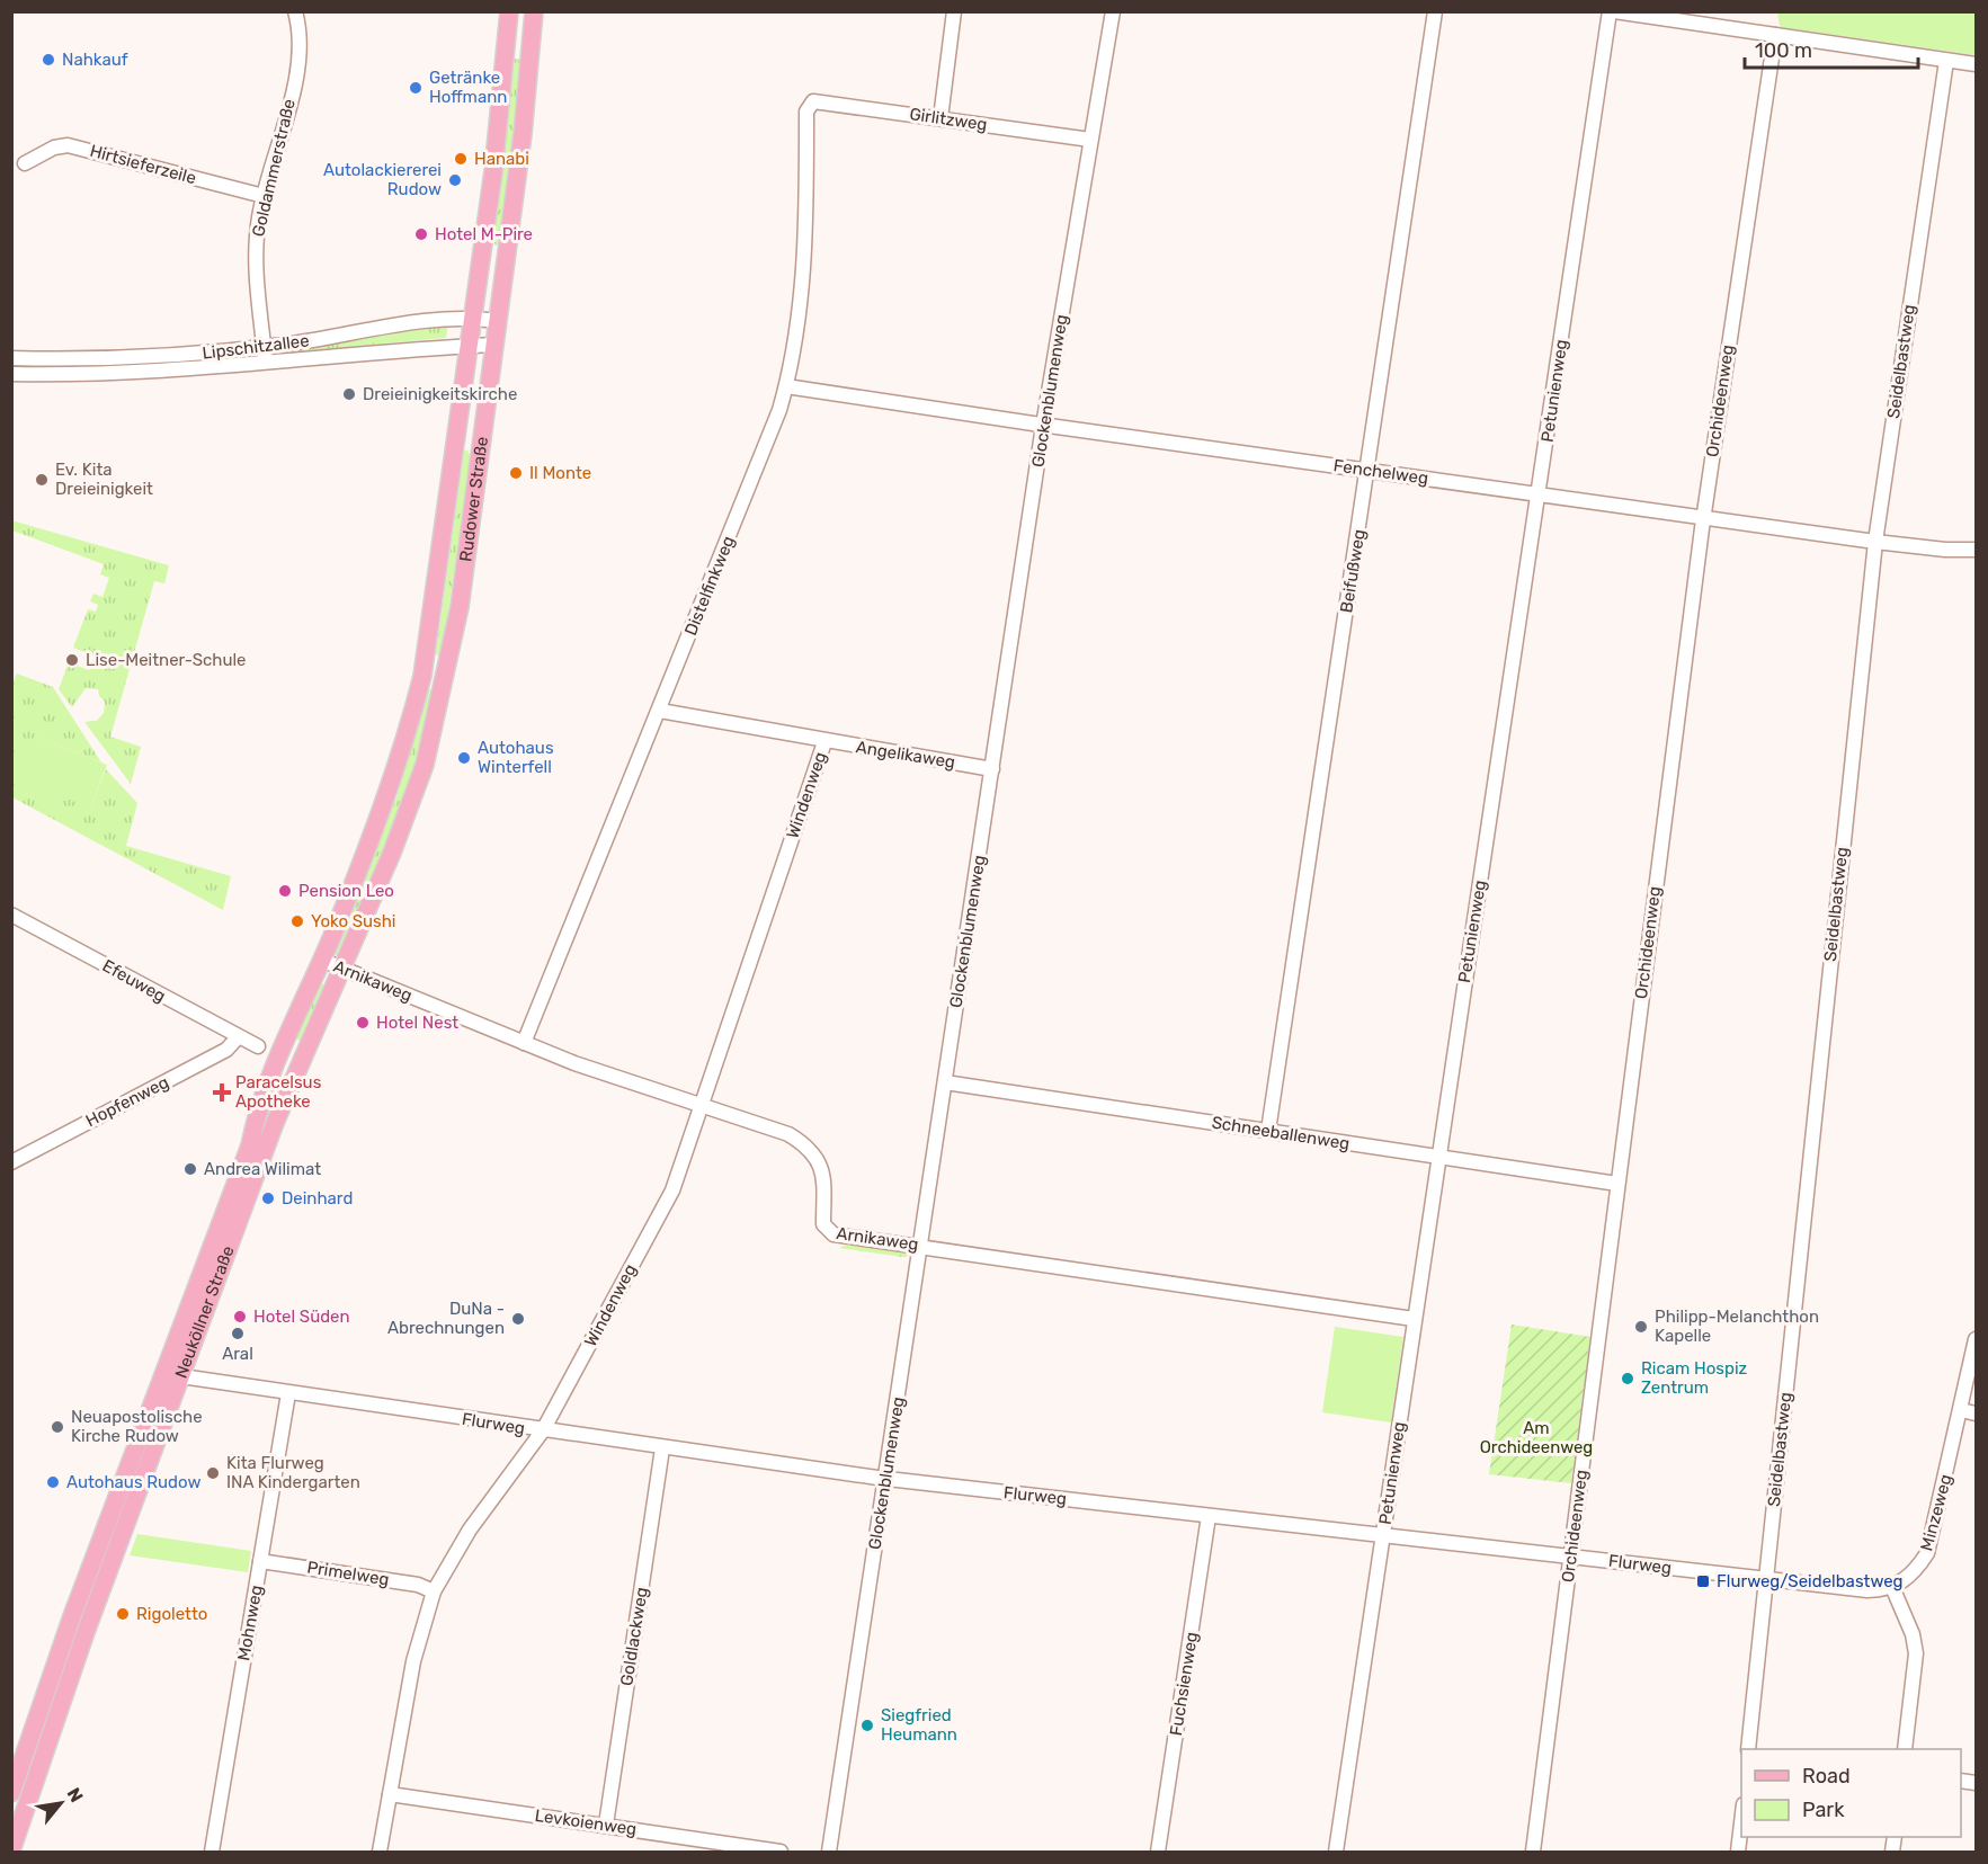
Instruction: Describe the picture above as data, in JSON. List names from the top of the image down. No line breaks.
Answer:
{"streets":{"main road":["Rudower Straße","Neuköllner Straße"],"street":["Girlitzweg","Hirtsieferzeile","Goldammerstraße","Lipschitzallee","Seidelbastweg","Glockenblumenweg","Petunienweg","Orchideenweg","Fenchelweg","Beifußweg","Distelfinkweg","Angelikaweg","Windenweg","Efeuweg","Arnikaweg","Hopfenweg","Schneeballenweg","Flurweg","Minzeweg","Primelweg","Mohnweg","Goldlackweg","Fuchsienweg","Levkoienweg"]},"crossings":[["Girlitzweg","Glockenblumenweg"],["Girlitzweg","Distelfinkweg"],["Hirtsieferzeile","Goldammerstraße"],["Goldammerstraße","Lipschitzallee"],["Lipschitzallee","Rudower Straße"],["Seidelbastweg","Fenchelweg"],["Seidelbastweg","Flurweg"],["Glockenblumenweg","Fenchelweg"],["Glockenblumenweg","Angelikaweg"],["Glockenblumenweg","Arnikaweg"],["Glockenblumenweg","Schneeballenweg"],["Glockenblumenweg","Flurweg"],["Petunienweg","Fenchelweg"],["Petunienweg","Arnikaweg"],["Petunienweg","Schneeballenweg"],["Petunienweg","Flurweg"],["Orchideenweg","Fenchelweg"],["Orchideenweg","Schneeballenweg"],["Orchideenweg","Flurweg"],["Fenchelweg","Beifußweg"],["Fenchelweg","Distelfinkweg"],["Rudower Straße","Arnikaweg"],["Rudower Straße","Neuköllner Straße"],["Beifußweg","Schneeballenweg"],["Distelfinkweg","Angelikaweg"],["Distelfinkweg","Arnikaweg"],["Angelikaweg","Windenweg"],["Windenweg","Arnikaweg"],["Windenweg","Flurweg"],["Windenweg","Primelweg"],["Windenweg","Levkoienweg"],["Efeuweg","Hopfenweg"],["Arnikaweg","Neuköllner Straße"],["Neuköllner Straße","Flurweg"],["Flurweg","Minzeweg"],["Flurweg","Mohnweg"],["Flurweg","Goldlackweg"],["Flurweg","Fuchsienweg"],["Primelweg","Mohnweg"],["Goldlackweg","Levkoienweg"]],"parks":["Am Orchideenweg"],"places":{"other":["Nahkauf","Getränke Hoffmann","Hanabi","Autolackiererei Rudow","Hotel M-Pire","Dreieinigkeitskirche","Il Monte","Ev. Kita Dreieinigkeit","Lise-Meitner-Schule","Autohaus Winterfell","Pension Leo","Yoko Sushi","Hotel Nest","Andrea Wilimat","Deinhard","Hotel Süden","DuNa - Abrechnungen","Philipp-Melanchthon Kapelle","Aral","Ricam Hospiz Zentrum","Neuapostolische Kirche Rudow","Kita Flurweg INA Kindergarten","Autohaus Rudow","Rigoletto","Siegfried Heumann"],"health":["Paracelsus Apotheke"],"transit":["Flurweg/Seidelbastweg"]},"legend":["Road","Park"],"scale_bar":"100 m","north":"top right"}
